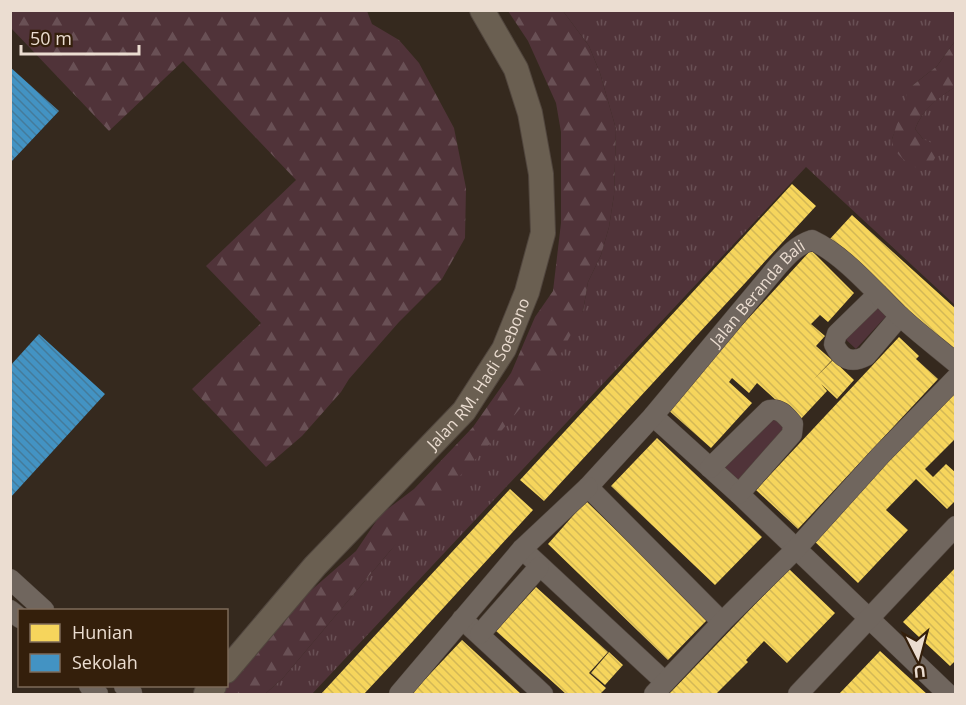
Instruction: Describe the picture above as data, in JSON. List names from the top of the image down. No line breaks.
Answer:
{"streets":{"main road":["Jalan RM. Hadi Soebono"],"street":["Jalan Beranda Bali"]},"legend":["Hunian","Sekolah"],"scale_bar":"50 m","north":"bottom"}
